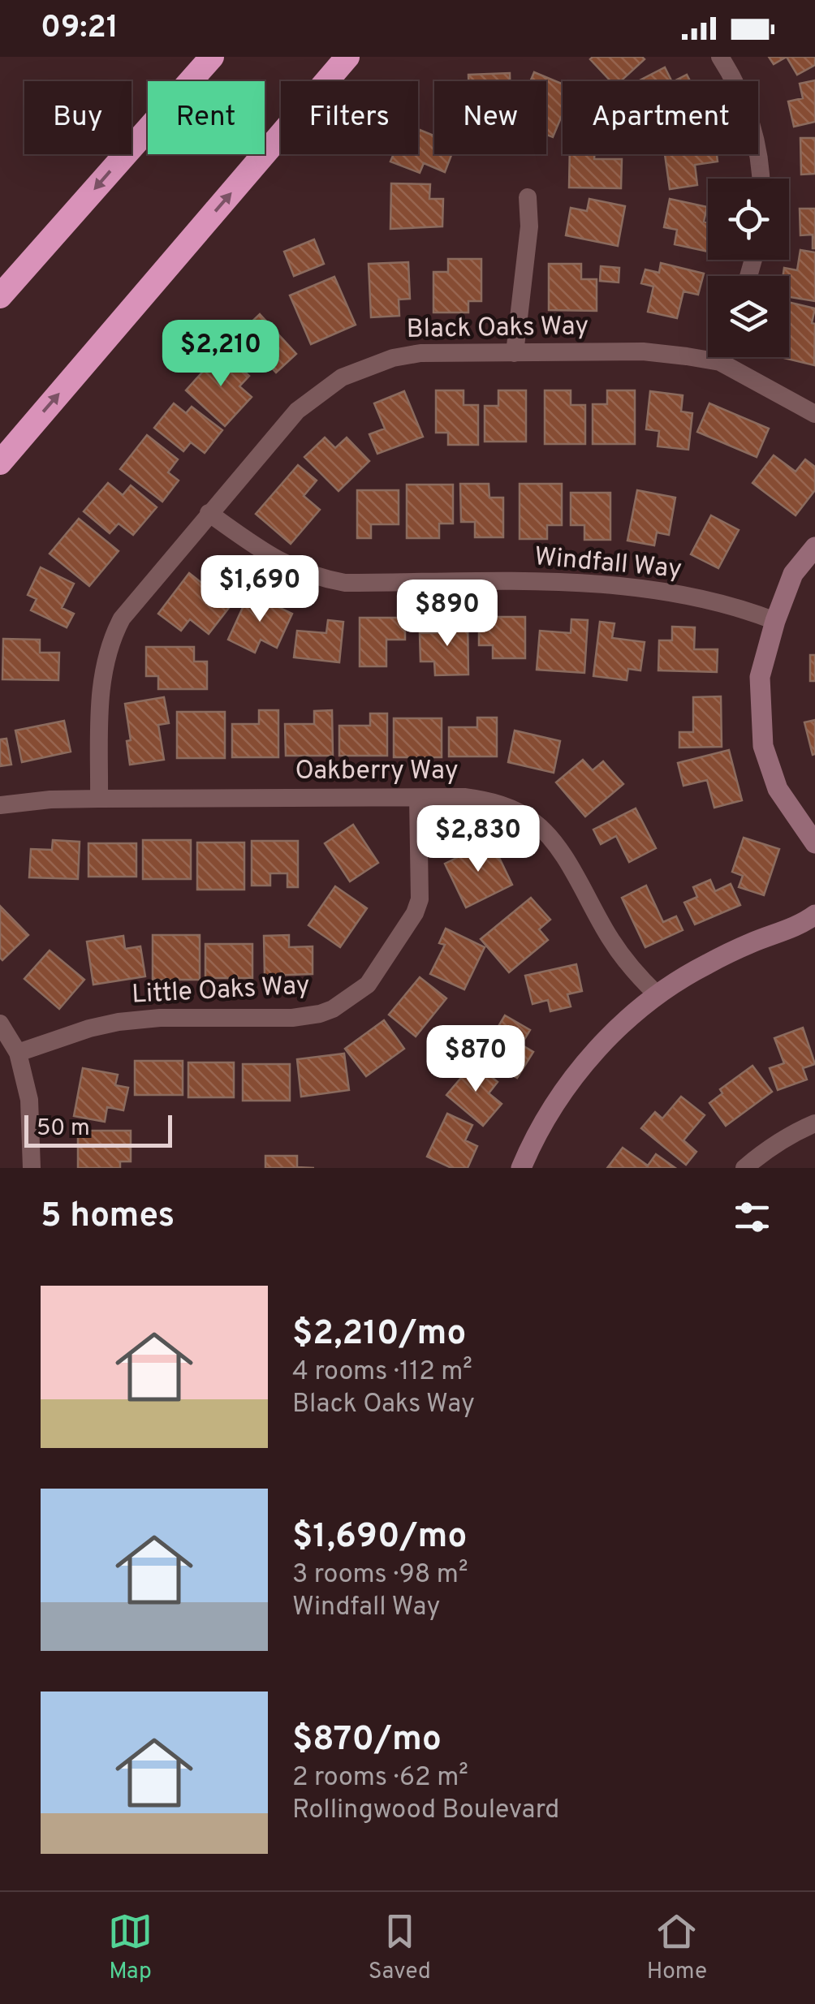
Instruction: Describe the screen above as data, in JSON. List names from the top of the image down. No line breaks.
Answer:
{"streets":{"street":["Black Oaks Way","Windfall Way","Oakberry Way","Little Oaks Way"]},"crossings":[["Black Oaks Way","Windfall Way"],["Black Oaks Way","Oakberry Way"],["Oakberry Way","Little Oaks Way"]],"scale_bar":"50 m","page":{"status":"09:21","chip":["Buy","Rent","Filters","New","Apartment"],"price":["$2,210","$1,690","$890","$2,830","$870"],"scale":"50 m","heading":"5 homes","list":[{"name":"$2,210/mo","note":"4 rooms · 112 m² · Black Oaks Way"},{"name":"$1,690/mo","note":"3 rooms · 98 m² · Windfall Way"},{"name":"$870/mo","note":"2 rooms · 62 m² · Rollingwood Boulevard"}],"tabs":["Map","Saved","Home"]}}
